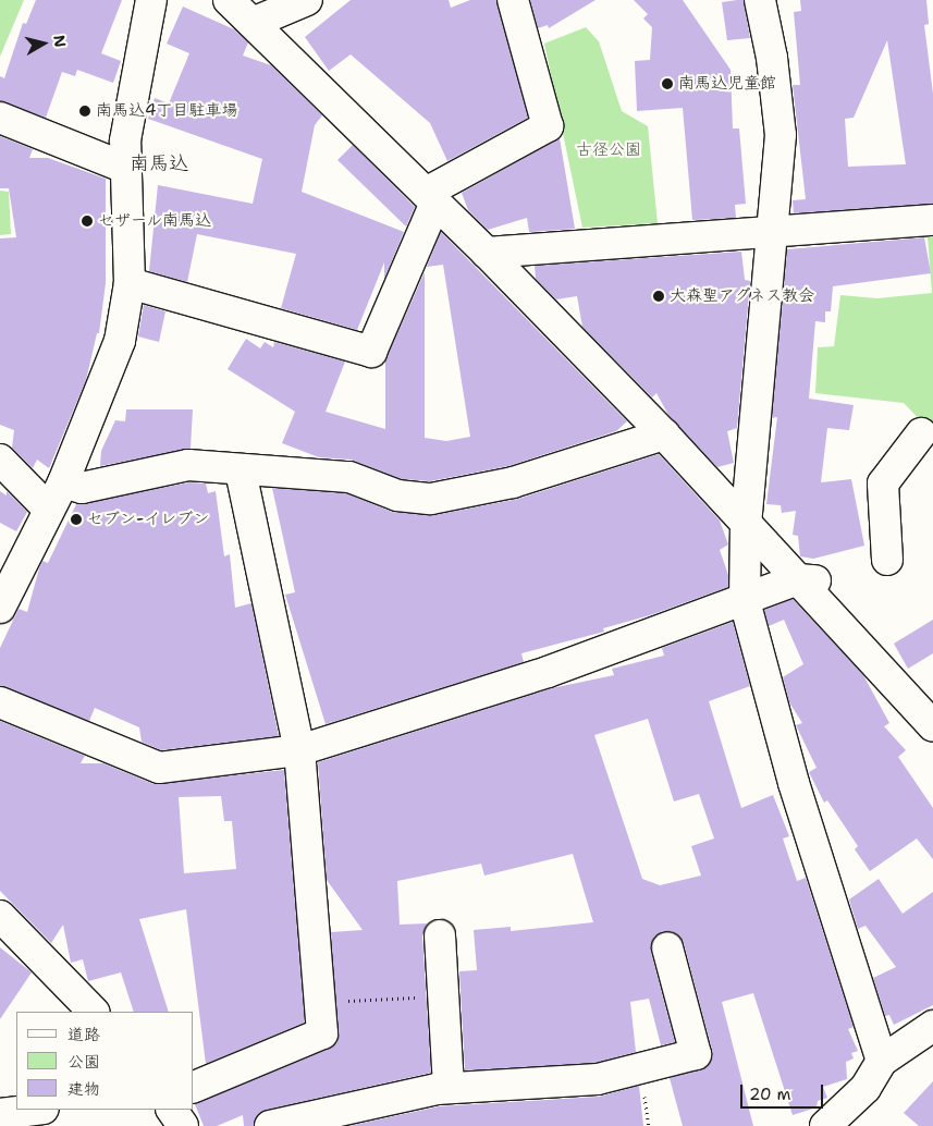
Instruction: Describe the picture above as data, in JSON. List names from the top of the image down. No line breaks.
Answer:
{"districts":["南馬込"],"parks":["古径公園"],"places":["南馬込児童館","南馬込4丁目駐車場","セザール南馬込","大森聖アグネス教会","セブン-イレブン"],"legend":["道路","公園","建物"],"scale_bar":"20 m","north":"right"}
